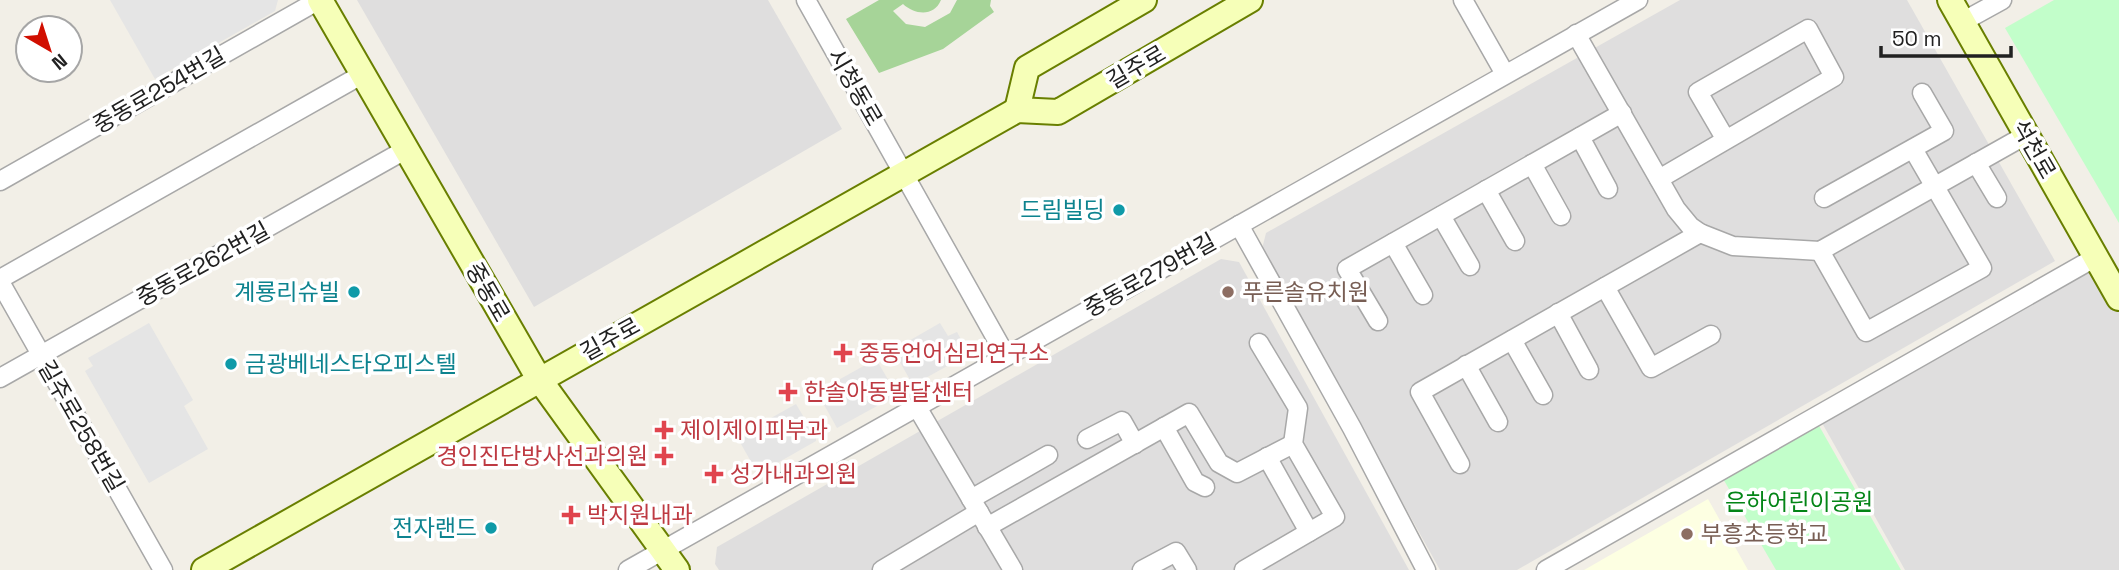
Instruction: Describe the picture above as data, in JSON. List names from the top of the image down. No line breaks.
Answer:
{"streets":{"street":["길주로","시청동로","중동로254번길","석천로","중동로262번길","중동로279번길","중동로","길주로258번길"]},"crossings":[["길주로","시청동로"],["길주로","중동로"],["시청동로","중동로279번길"],["중동로254번길","중동로"],["중동로262번길","중동로"],["중동로262번길","길주로258번길"],["중동로279번길","중동로"]],"parks":["은하어린이공원"],"places":{"other":["드림빌딩","계룡리슈빌","푸른솔유치원","금광베네스타오피스텔","전자랜드","부흥초등학교"],"health":["중동언어심리연구소","한솔아동발달센터","제이제이피부과","경인진단방사선과의원","성가내과의원","박지원내과"]},"scale_bar":"50 m","north":"bottom right"}
